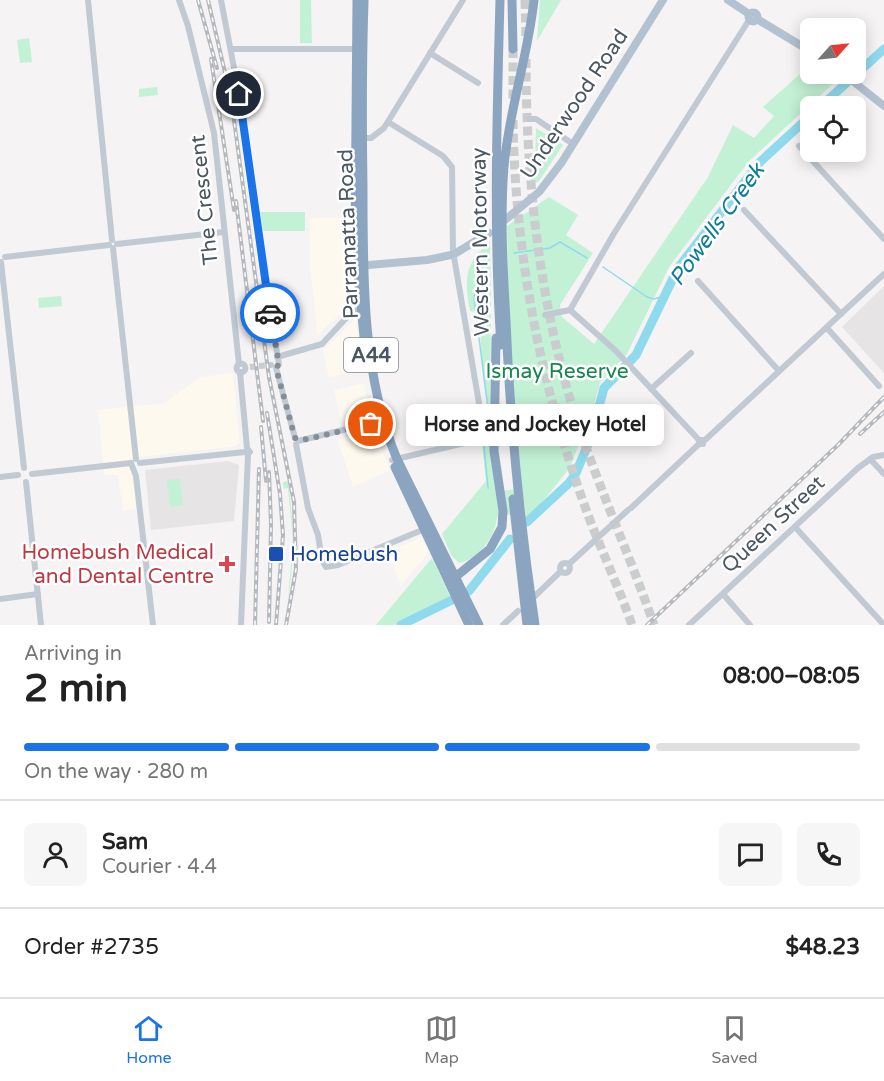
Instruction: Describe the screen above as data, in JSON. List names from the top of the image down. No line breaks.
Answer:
{"streets":{"highway":["Parramatta Road","Western Motorway","A44"],"main road":["Underwood Road"],"street":["The Crescent","Queen Street"]},"water":["Powells Creek"],"parks":["Ismay Reserve"],"places":{"other":["Horse and Jockey Hotel"],"transit":["Homebush"],"health":["Homebush Medical and Dental Centre"]},"north":"top right","page":{"bubble":"Horse and Jockey Hotel","heading":["2 min","Arriving in","08:00–08:05"],"panel":["Sam","Courier · 4.4","Order #2735","$48.23"],"bar":"On the way · 280 m","tabs":["Home","Map","Saved"]}}
